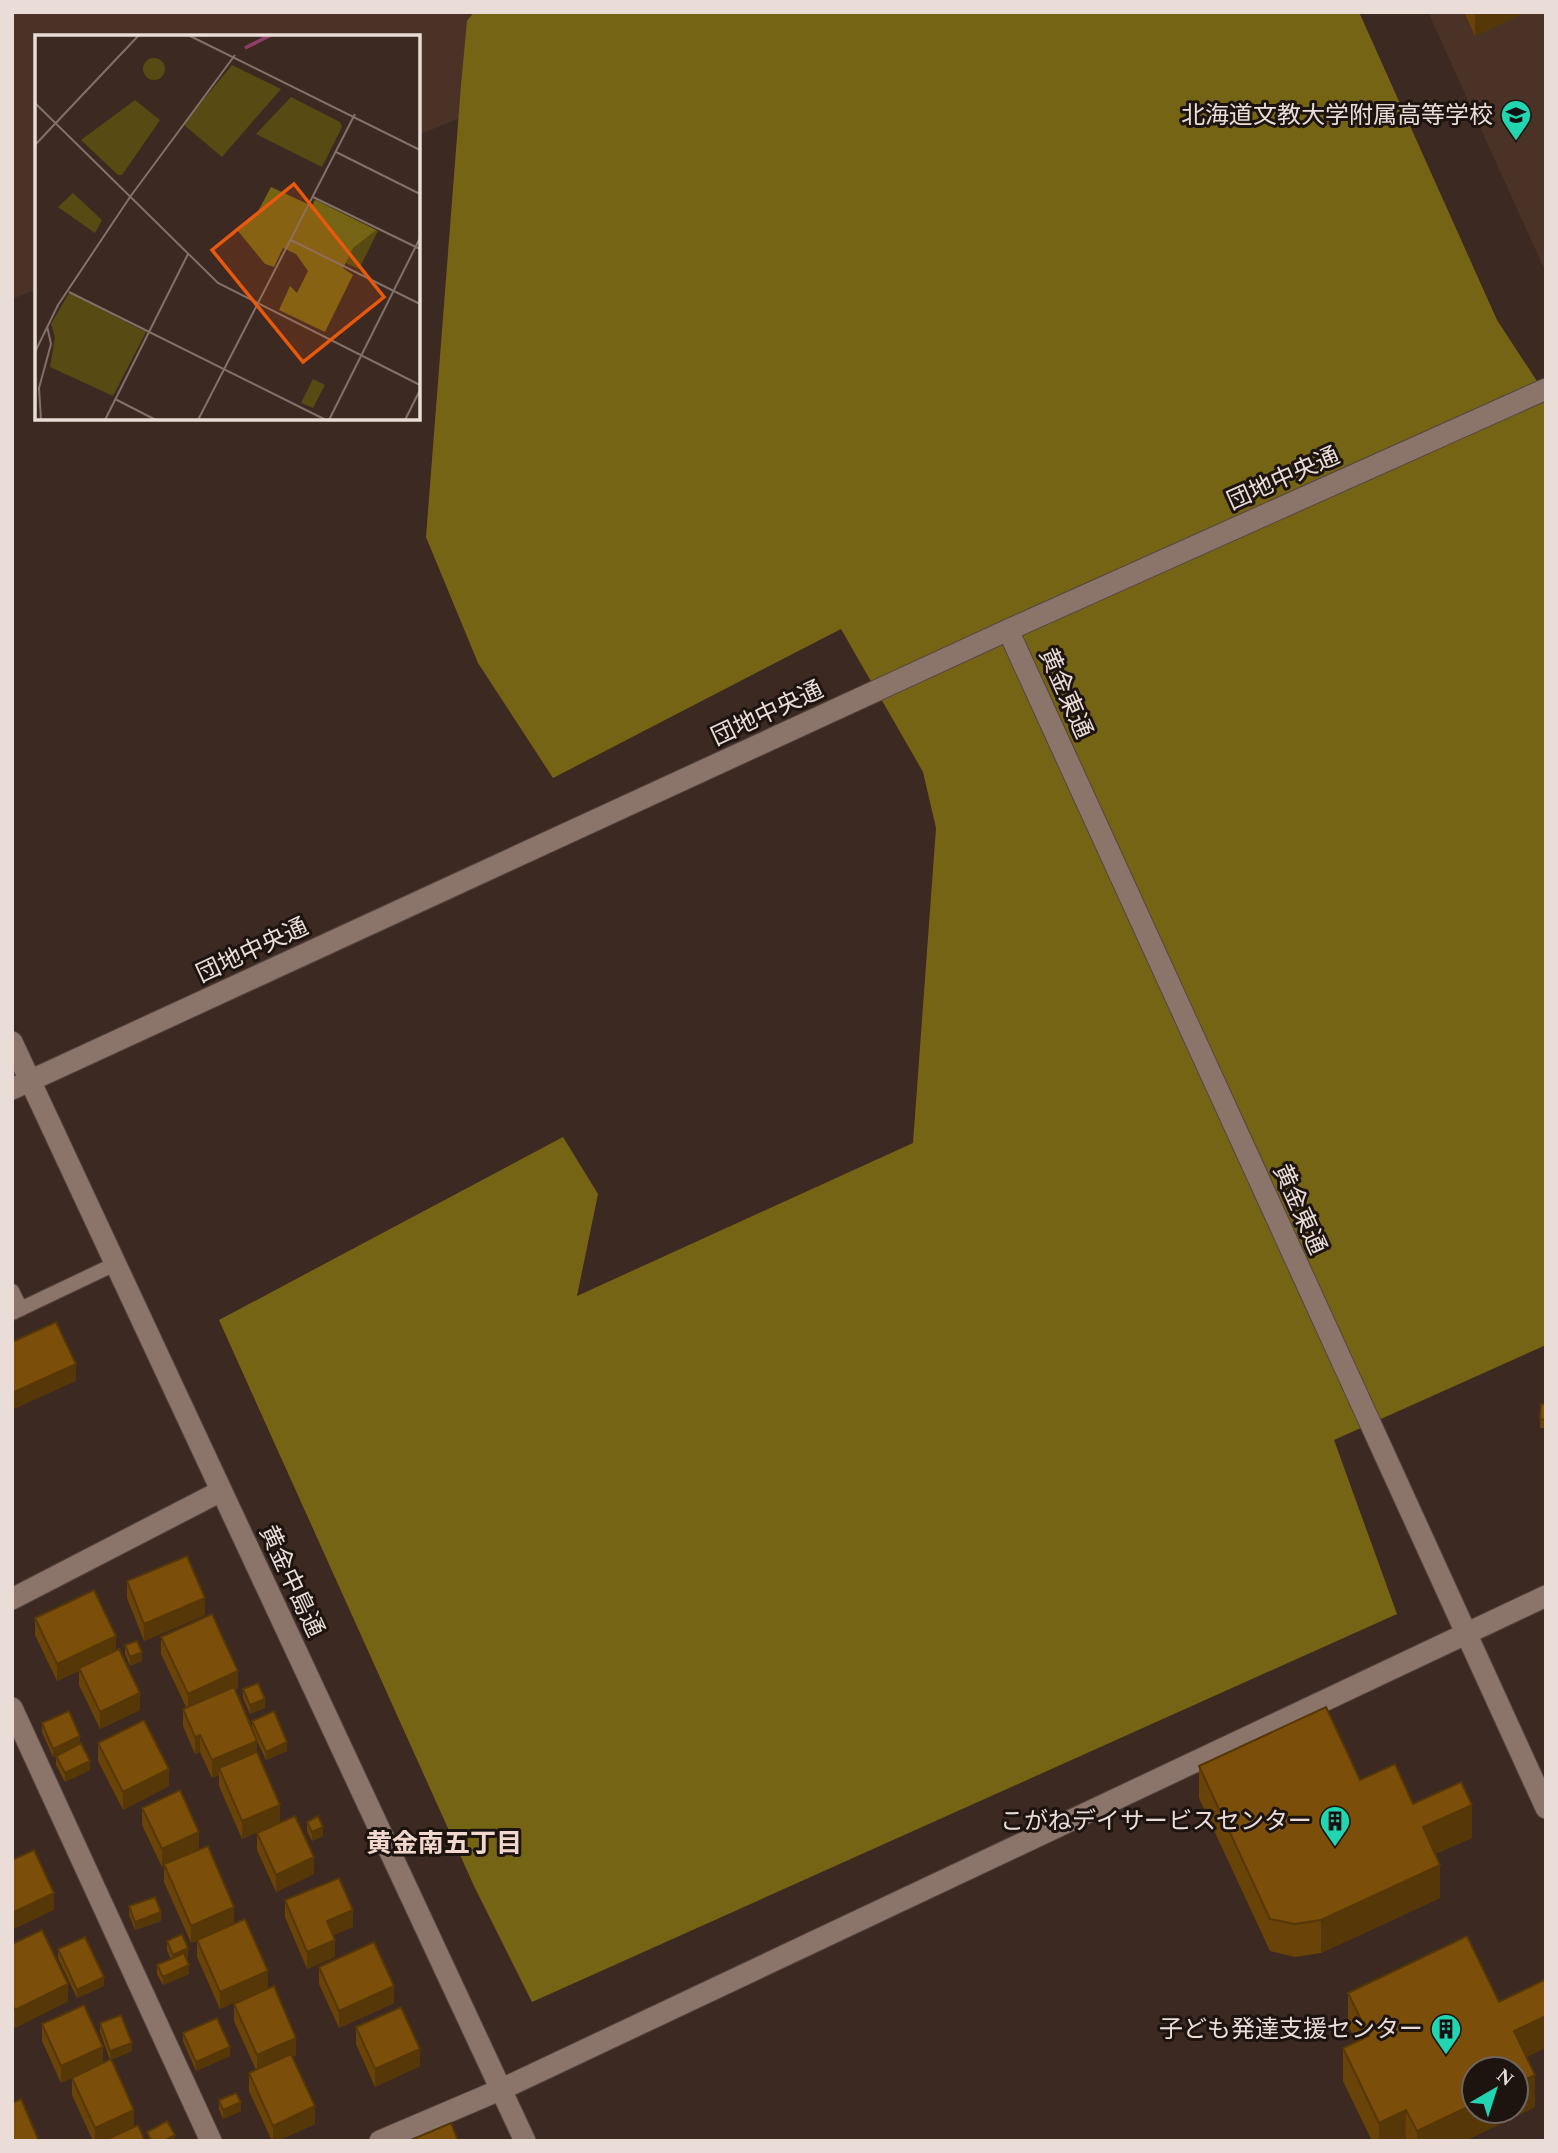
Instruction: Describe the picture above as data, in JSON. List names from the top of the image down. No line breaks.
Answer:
{"streets":{"street":["団地中央通","黄金東通","黄金中島通"]},"crossings":[["団地中央通","黄金東通"],["団地中央通","黄金中島通"]],"districts":["黄金南五丁目"],"places":{"school or university":["北海道文教大学附属高等学校"],"building":["こがねデイサービスセンター","子ども発達支援センター"]},"north":"top right"}
